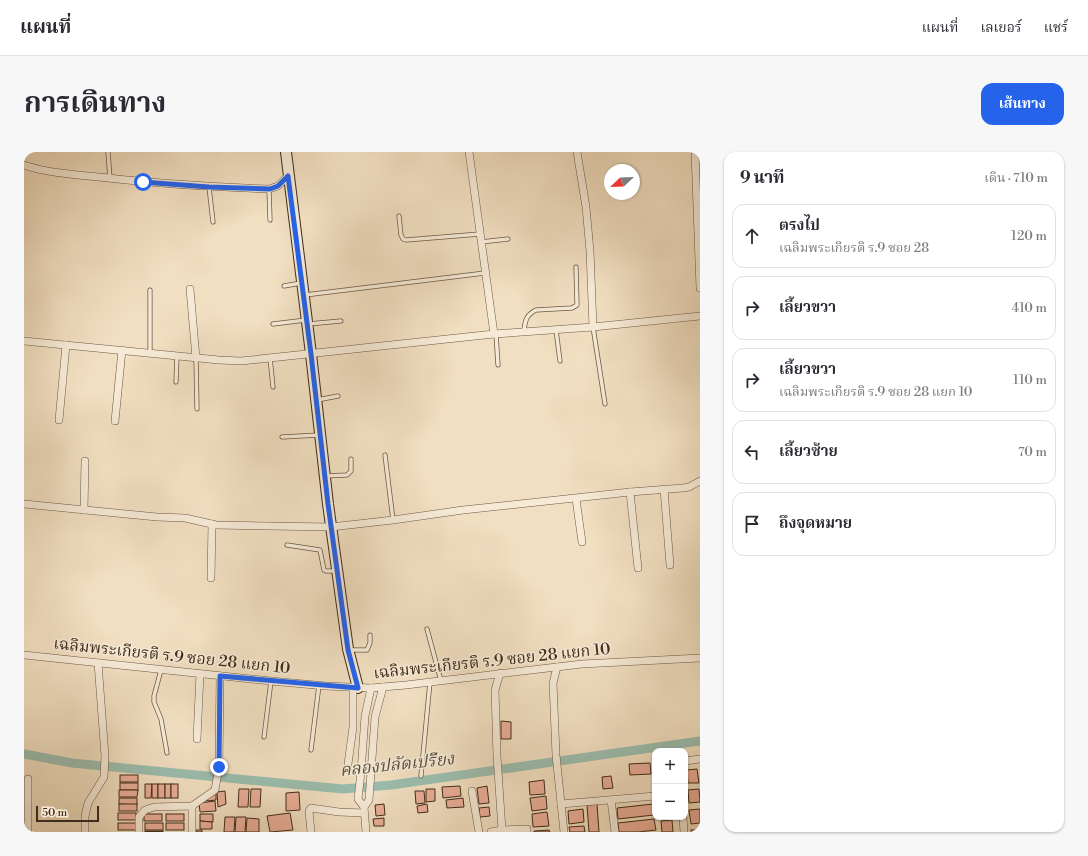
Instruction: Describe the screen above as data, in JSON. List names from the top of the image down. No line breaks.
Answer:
{"streets":{"street":["เฉลิมพระเกียรติ ร.9 ซอย 28 แยก 10"]},"water":["คลองปลัดเปรียง"],"scale_bar":"50 m","north":"bottom left","page":{"header":"แผนที่","nav":["แผนที่","เลเยอร์","แชร์"],"title":"การเดินทาง","buttons":"เส้นทาง","heading":["9 นาที","เดิน · 710 m"],"list":[["ตรงไป","เฉลิมพระเกียรติ ร.9 ซอย 28","120 m"],["เลี้ยวขวา","410 m"],["เลี้ยวขวา","เฉลิมพระเกียรติ ร.9 ซอย 28 แยก 10","110 m"],["เลี้ยวซ้าย","70 m"],"ถึงจุดหมาย"],"map_buttons":["+","−"],"scale":"50 m"}}
